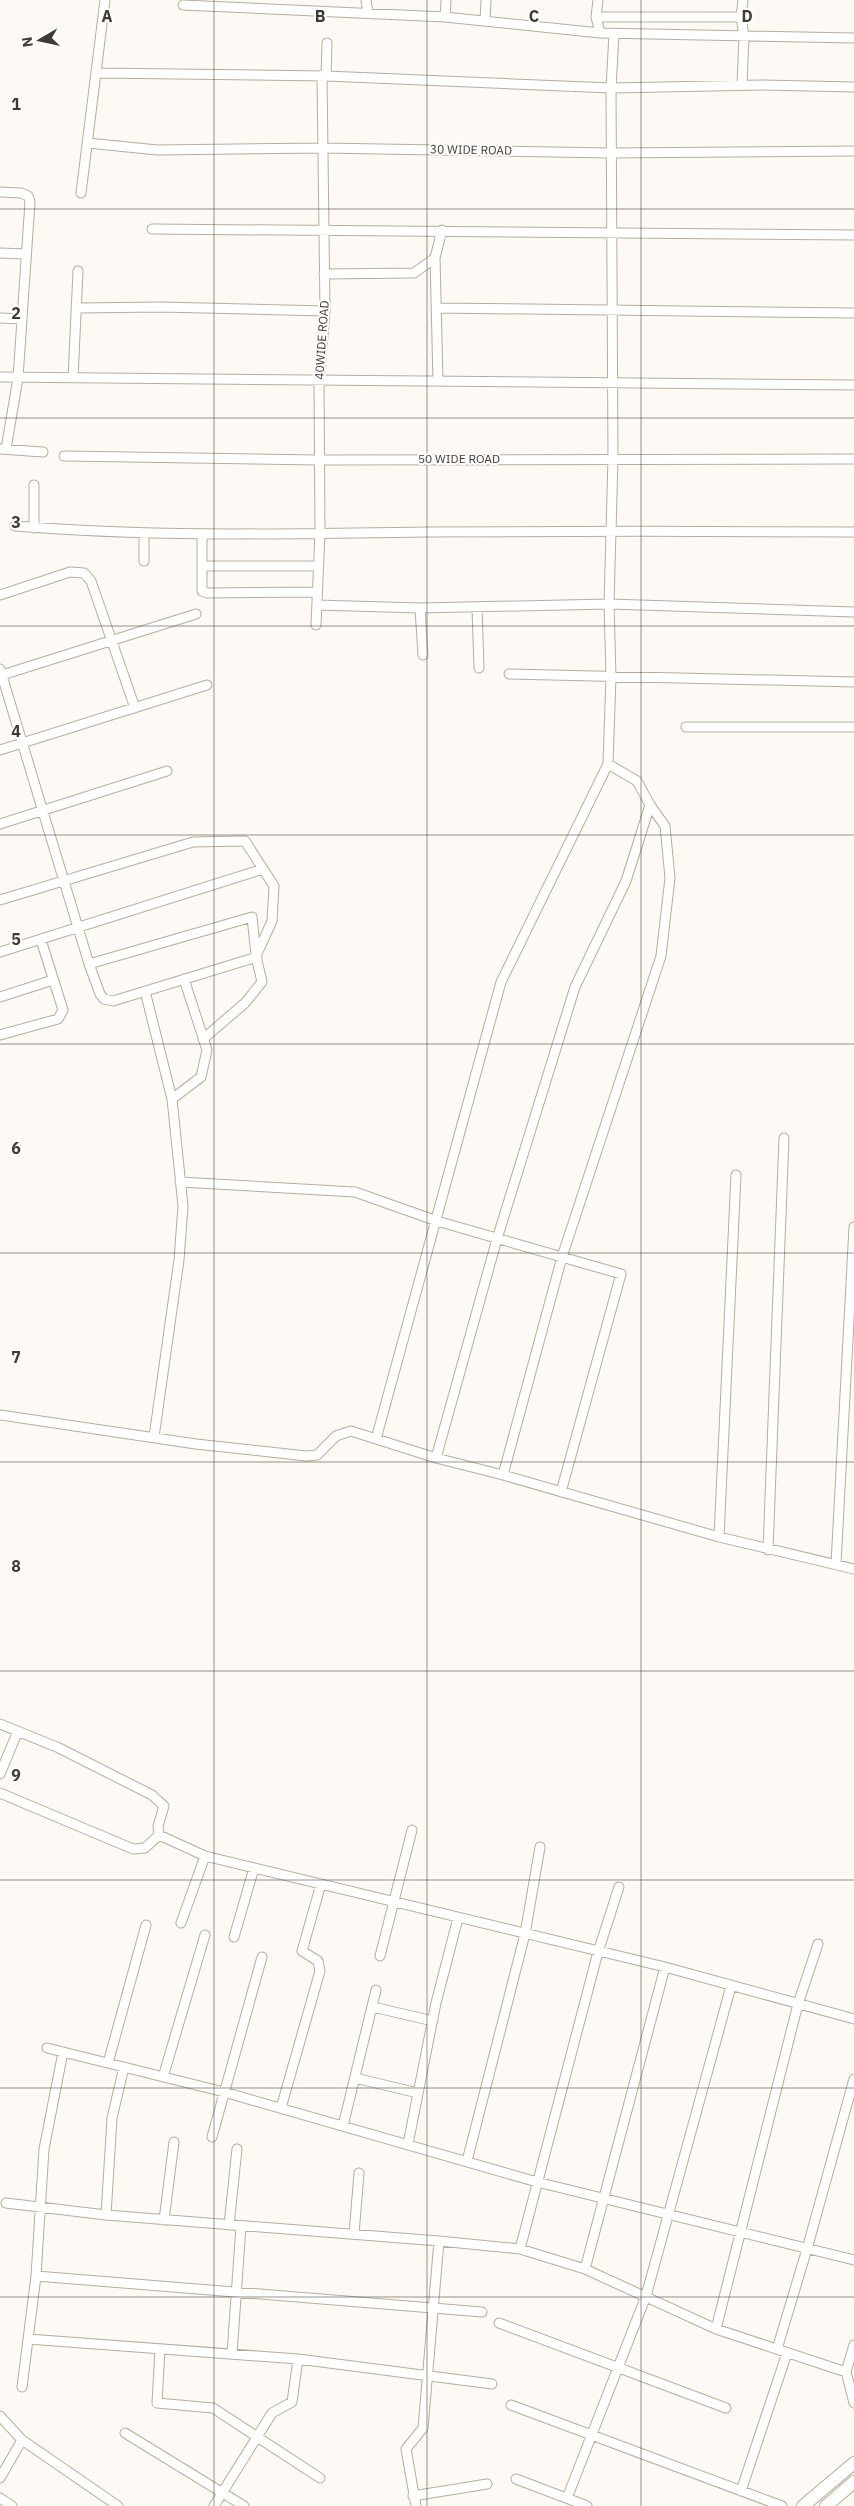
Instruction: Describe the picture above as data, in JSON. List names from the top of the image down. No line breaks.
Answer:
{"streets":{"street":["30 WIDE ROAD","40WIDE ROAD","50 WIDE ROAD"]},"crossings":[["30 WIDE ROAD","40WIDE ROAD"],["40WIDE ROAD","50 WIDE ROAD"]],"north":"left","grid":{"columns":["A","B","C","D"],"rows":["1","2","3","4","5","6","7","8","9"]}}
